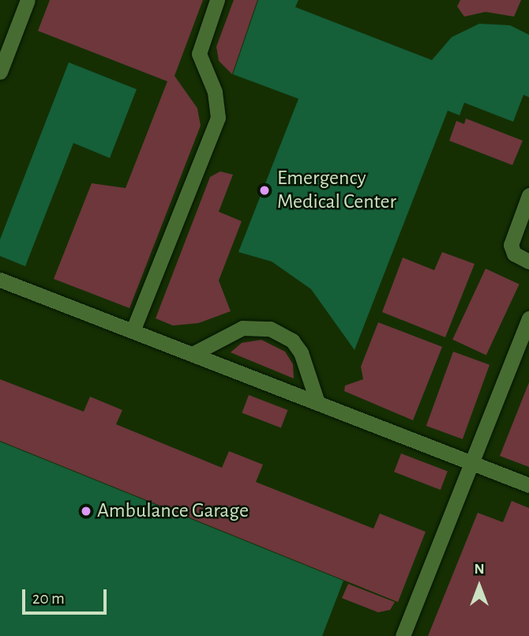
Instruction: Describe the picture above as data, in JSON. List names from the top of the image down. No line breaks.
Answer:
{"places":["Emergency Medical Center","Ambulance Garage"],"scale_bar":"20 m","north":"top"}
